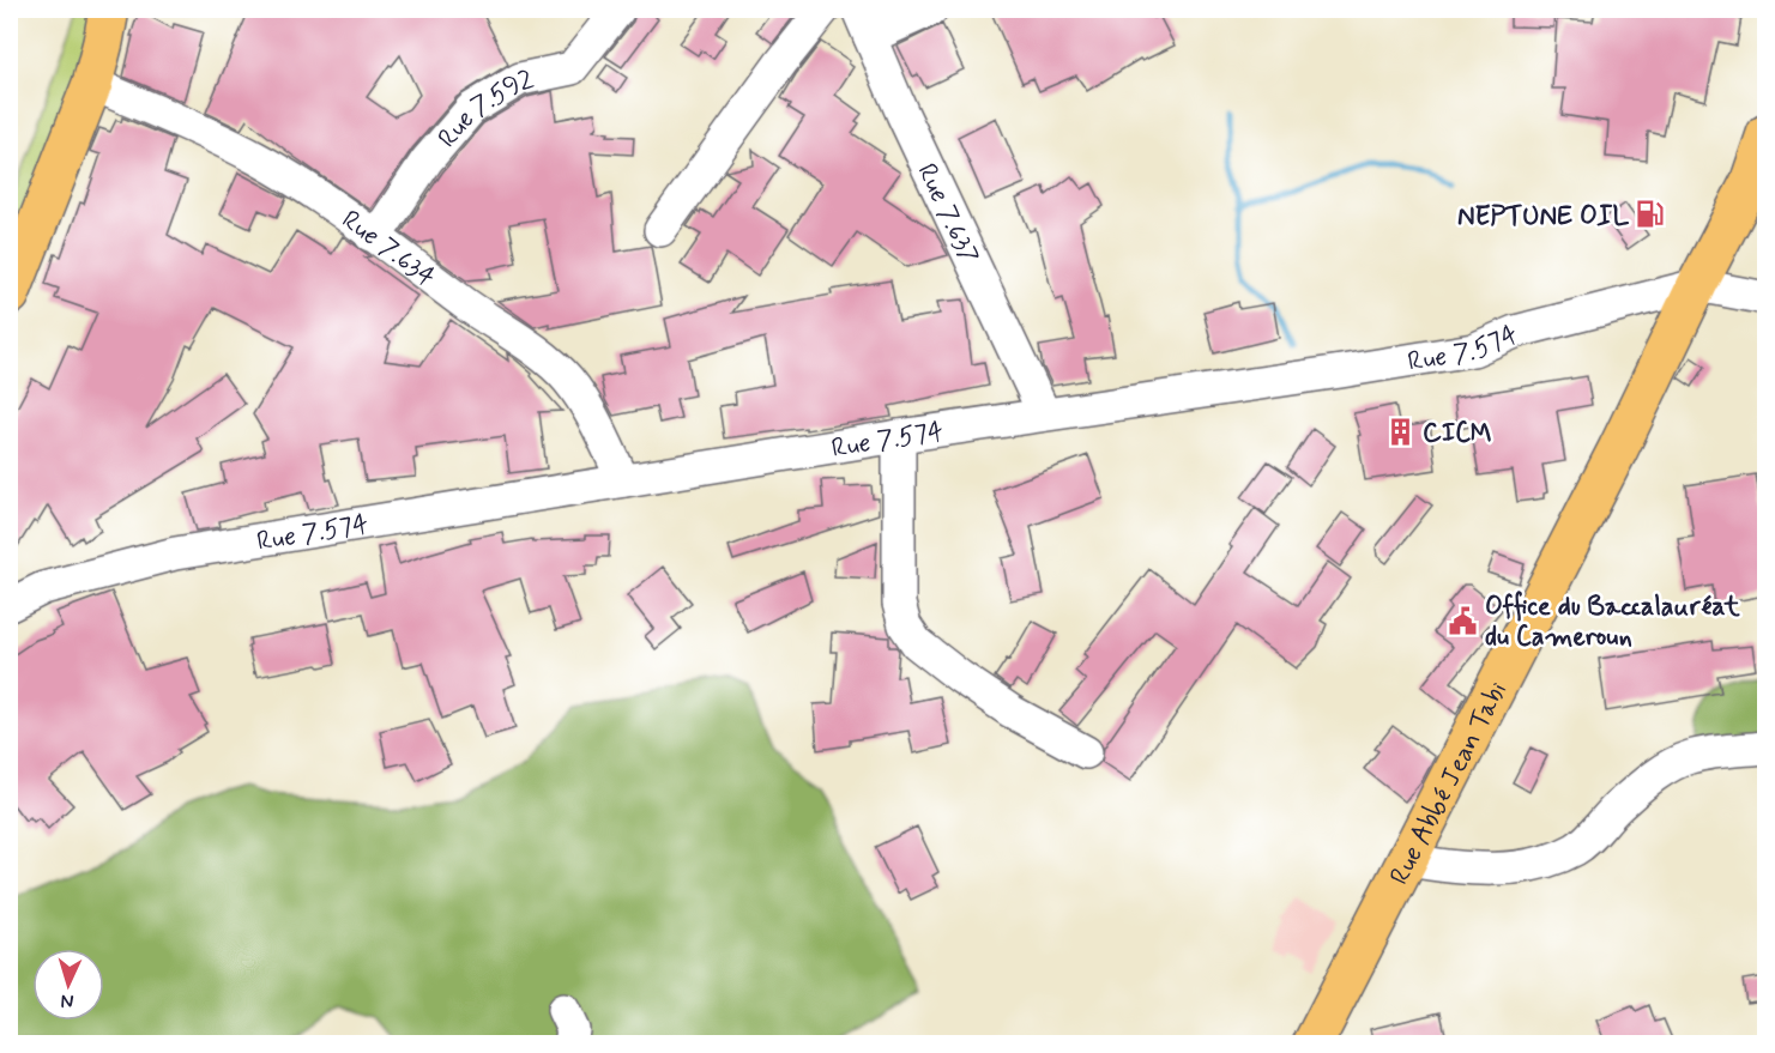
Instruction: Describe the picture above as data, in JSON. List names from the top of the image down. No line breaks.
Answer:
{"streets":{"main road":["Rue Abbé Jean Tabi"],"street":["Rue 7.592","Rue 7.637","Rue 7.634","Rue 7.574"]},"crossings":[["Rue 7.592","Rue 7.634"],["Rue 7.637","Rue 7.574"],["Rue 7.634","Rue 7.574"],["Rue 7.574","Rue Abbé Jean Tabi"]],"places":{"fuel station":["NEPTUNE OIL"],"building":["CICM"],"public building":["Office du Baccalauréat du Cameroun"]},"north":"bottom"}
